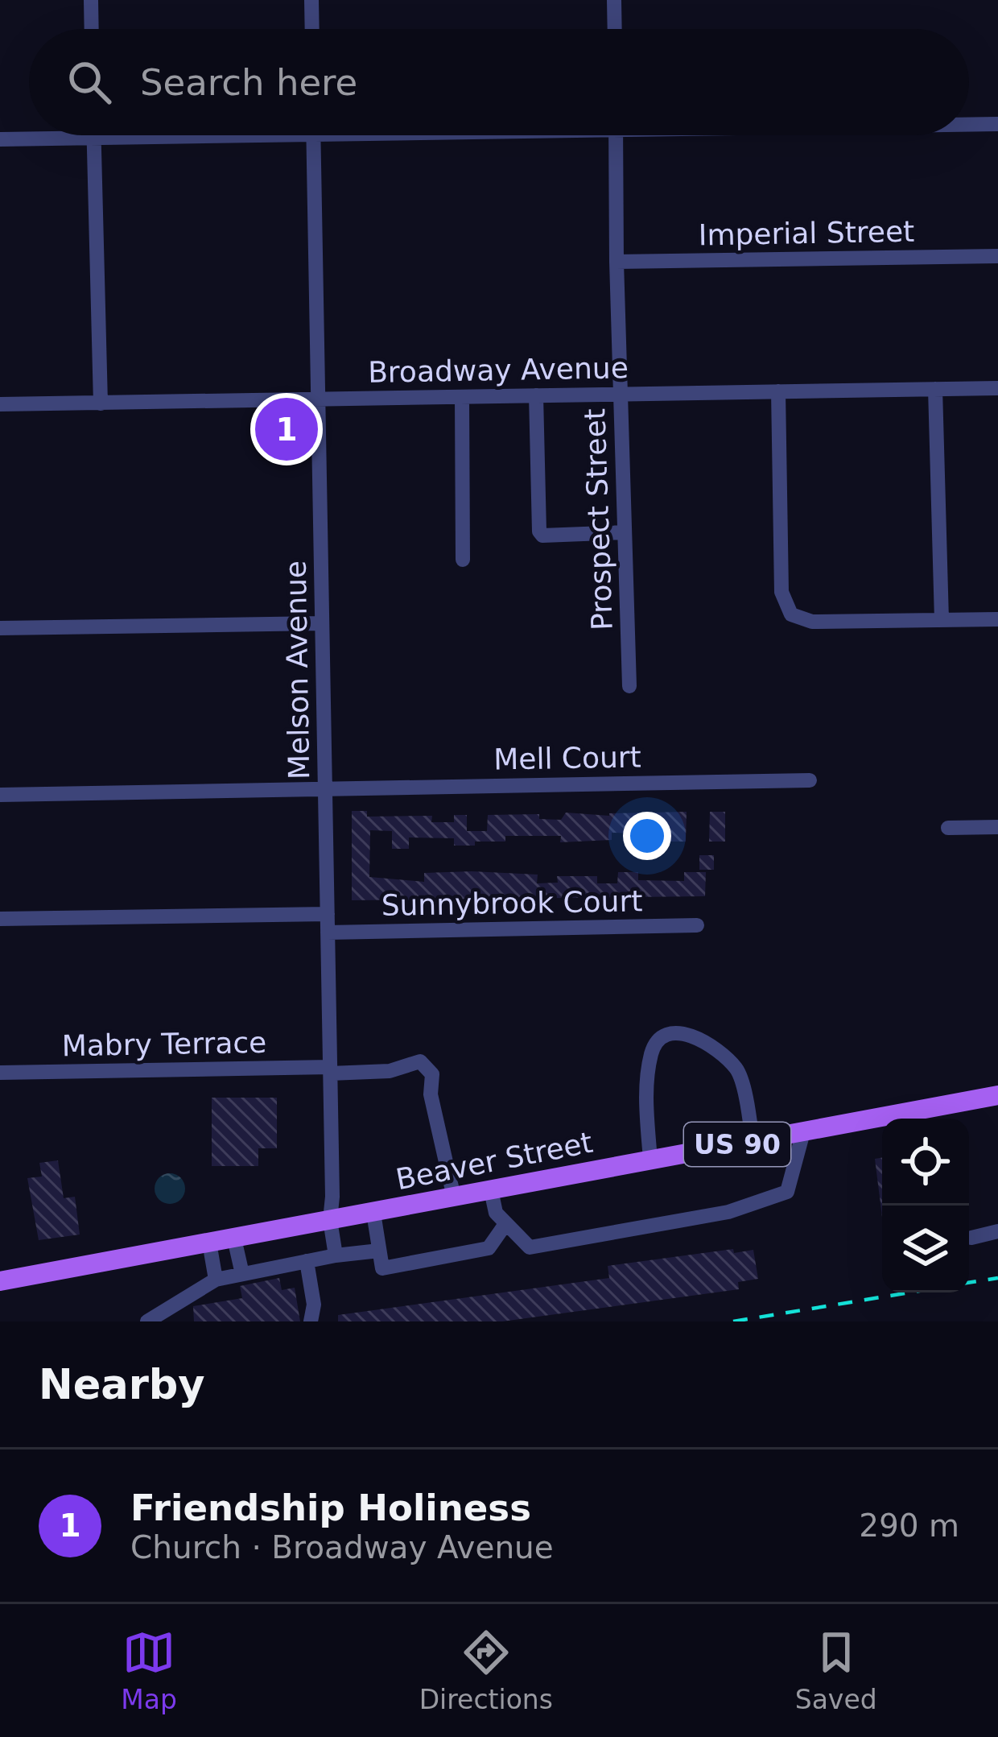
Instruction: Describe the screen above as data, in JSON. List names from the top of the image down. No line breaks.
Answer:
{"streets":{"main road":["US 90","Beaver Street"],"street":["Imperial Street","Broadway Avenue","Prospect Street","Melson Avenue","Mell Court","Sunnybrook Court","Mabry Terrace"]},"crossings":[["Imperial Street","Prospect Street"],["Broadway Avenue","Prospect Street"],["Broadway Avenue","Melson Avenue"],["Melson Avenue","Mell Court"],["Melson Avenue","Sunnybrook Court"],["Melson Avenue","Mabry Terrace"],["Melson Avenue","Beaver Street"],["Mabry Terrace","Beaver Street"]],"page":{"search":"Search here","pins":"1","heading":"Nearby","list":[{"mark":"1","name":"Friendship Holiness","note":"Church · Broadway Avenue","value":"290 m"}],"nav":["Map","Directions","Saved"]}}
